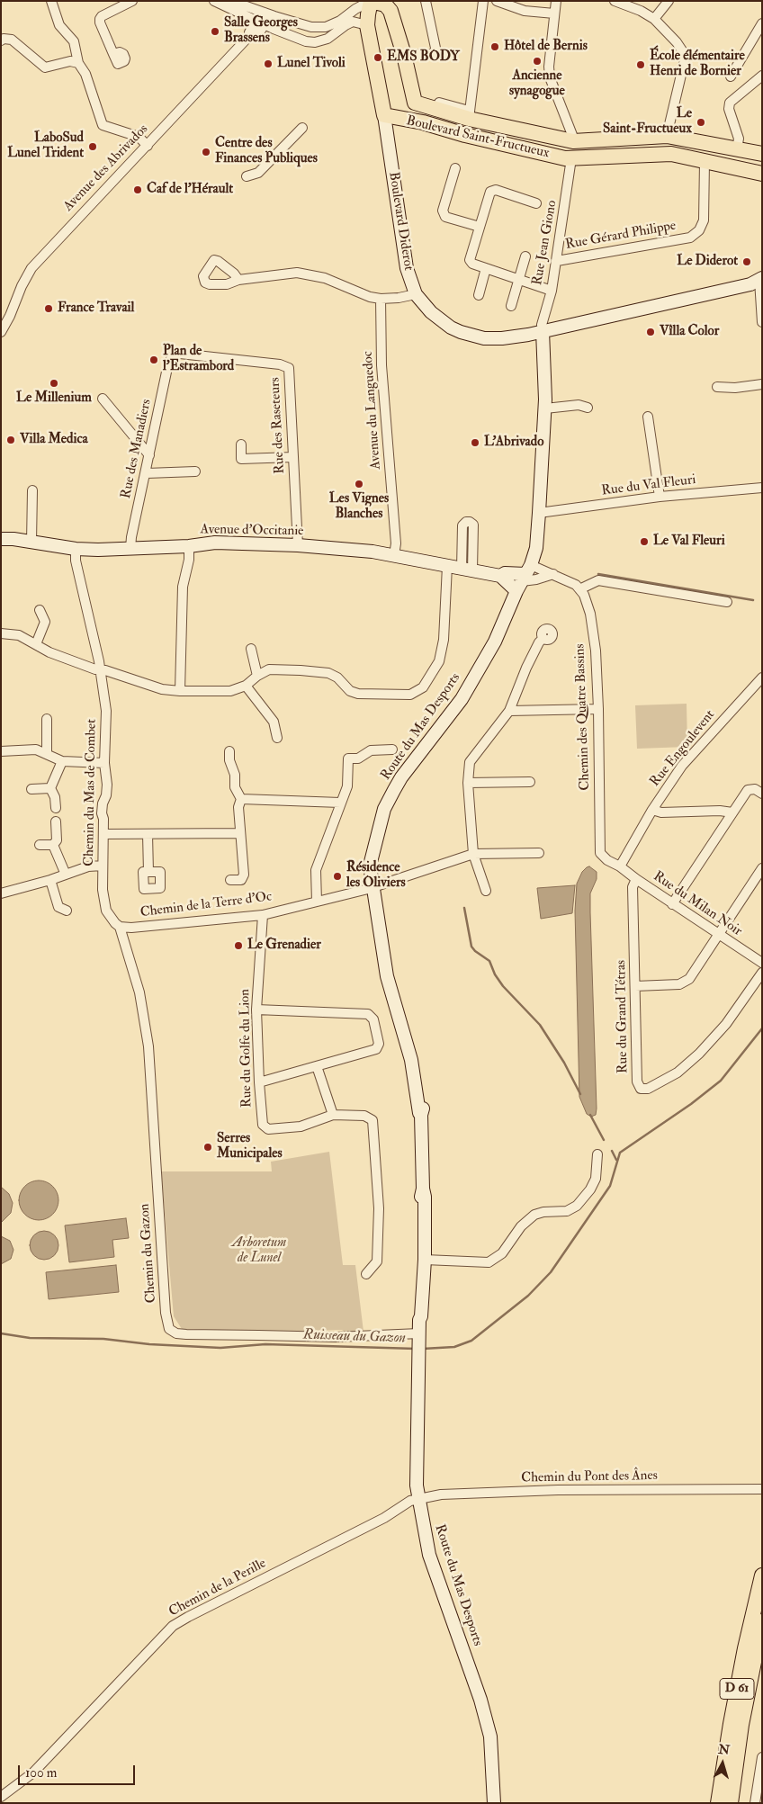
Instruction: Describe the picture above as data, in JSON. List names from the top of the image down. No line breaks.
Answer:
{"streets":{"main road":["Boulevard Saint-Fructueux","Boulevard Diderot","D 61"],"street":["Avenue des Abrivados","Rue Gérard Philippe","Rue Jean Giono","Avenue du Languedoc","Rue des Raseteurs","Rue des Manadiers","Rue du Val Fleuri","Avenue d'Occitanie","Chemin des Quatre Bassins","Route du Mas Desports","Rue Engoulevent","Chemin du Mas de Combet","Rue du Milan Noir","Chemin de la Terre d'Oc","Rue du Grand Tétras","Rue du Golfe du Lion","Chemin du Gazon","Chemin du Pont des Ânes","Chemin de la Perille"]},"crossings":[["Boulevard Saint-Fructueux","Boulevard Diderot"],["Boulevard Saint-Fructueux","Rue Gérard Philippe"],["Boulevard Saint-Fructueux","Rue Jean Giono"],["Boulevard Diderot","Rue Jean Giono"],["Boulevard Diderot","Route du Mas Desports"],["Rue Gérard Philippe","Rue Jean Giono"],["Rue Jean Giono","Route du Mas Desports"],["Avenue du Languedoc","Avenue d'Occitanie"],["Rue des Raseteurs","Rue des Manadiers"],["Rue des Raseteurs","Avenue d'Occitanie"],["Rue des Manadiers","Avenue d'Occitanie"],["Rue du Val Fleuri","Route du Mas Desports"],["Avenue d'Occitanie","Route du Mas Desports"],["Avenue d'Occitanie","Chemin du Mas de Combet"],["Chemin des Quatre Bassins","Rue Engoulevent"],["Chemin des Quatre Bassins","Rue du Milan Noir"],["Route du Mas Desports","Chemin de la Terre d'Oc"],["Route du Mas Desports","Chemin du Gazon"],["Route du Mas Desports","Chemin du Pont des Ânes"],["Route du Mas Desports","Chemin de la Perille"],["Rue Engoulevent","Rue du Milan Noir"],["Chemin du Mas de Combet","Chemin de la Terre d'Oc"],["Chemin du Mas de Combet","Chemin du Gazon"],["Rue du Milan Noir","Rue du Grand Tétras"],["Chemin de la Terre d'Oc","Rue du Golfe du Lion"],["Chemin de la Terre d'Oc","Chemin du Gazon"],["Chemin du Pont des Ânes","Chemin de la Perille"]],"water":["Ruisseau du Gazon"],"parks":["Arboretum de Lunel"],"places":["Salle Georges Brassens","Hôtel de Bernis","EMS BODY","Ancienne synagogue","Lunel Tivoli","École élémentaire Henri de Bornier","Le Saint-Fructueux","LaboSud Lunel Trident","Centre des Finances Publiques","Caf de l'Hérault","Le Diderot","France Travail","Vîlla Color","Plan de l'Estrambord","Le Millenium","Villa Medica","L'Abrivado","Les Vignes Blanches","Le Val Fleuri","Résidence les Oliviers","Le Grenadier","Serres Municipales"],"scale_bar":"100 m","north":"top"}
